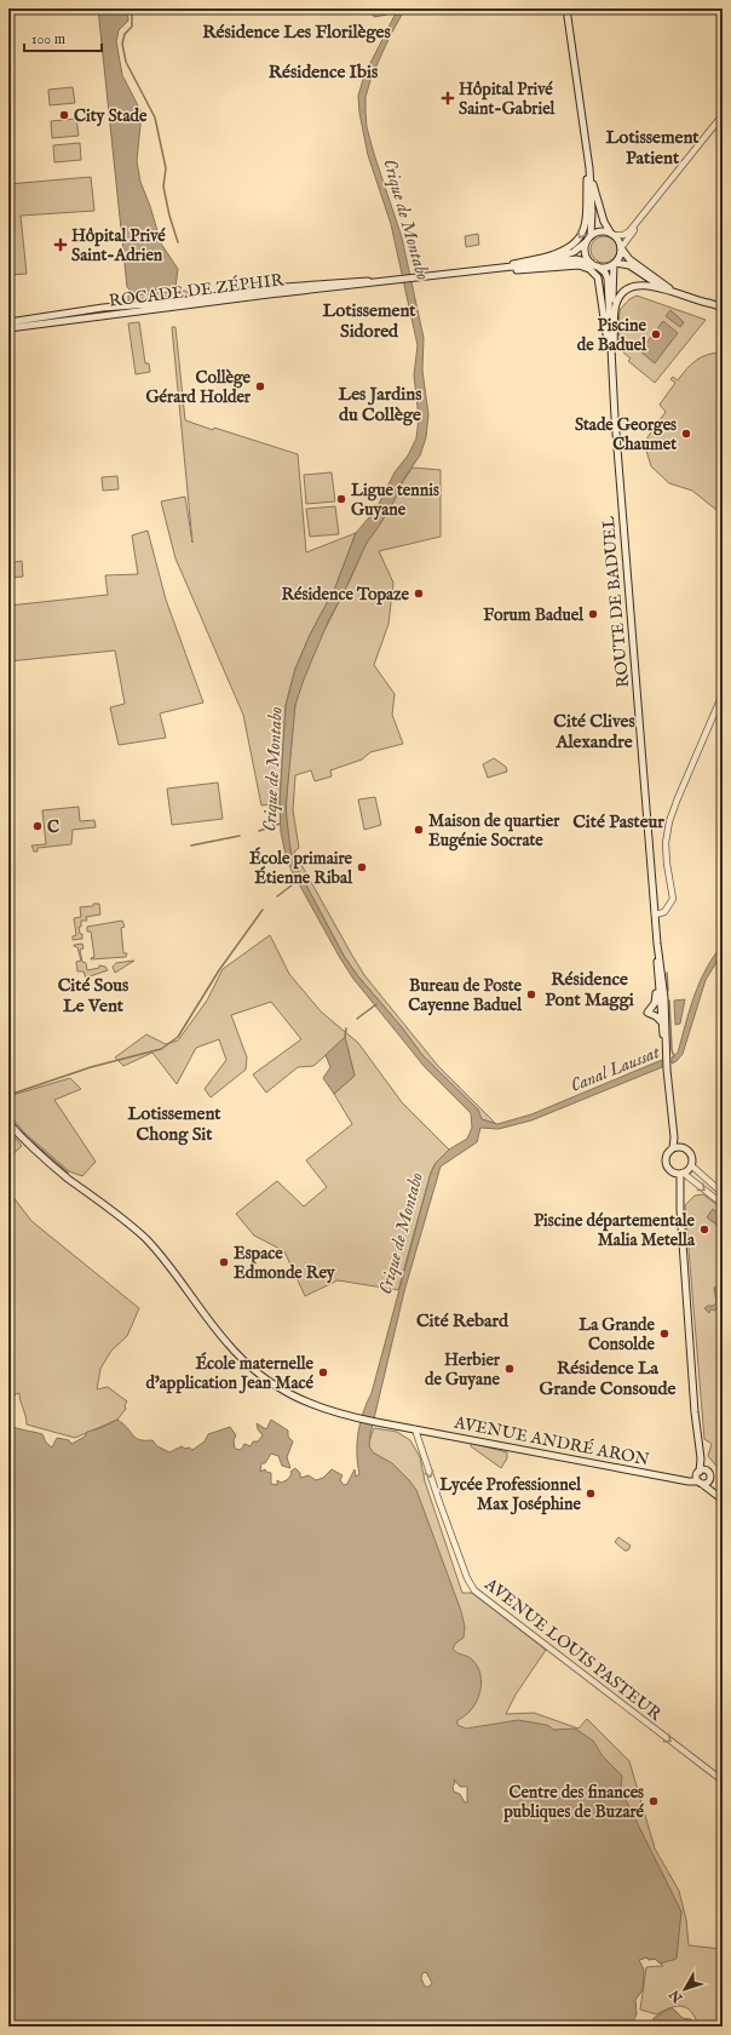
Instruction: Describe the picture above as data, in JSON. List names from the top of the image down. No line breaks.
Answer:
{"streets":{"main road":["ROCADE DE ZÉPHIR","ROUTE DE BADUEL","AVENUE ANDRÉ ARON"],"street":["AVENUE LOUIS PASTEUR"]},"crossings":[["ROCADE DE ZÉPHIR","ROUTE DE BADUEL"],["AVENUE ANDRÉ ARON","AVENUE LOUIS PASTEUR"]],"one_way":["AVENUE LOUIS PASTEUR"],"districts":["Résidence Les Florilèges","Résidence Ibis","Lotissement Patient","Lotissement Sidored","Les Jardins du Collège","Cité Clives Alexandre","Cité Pasteur","Résidence Pont Maggi","Cité Sous Le Vent","Lotissement Chong Sit","Cité Rebard","Résidence La Grande Consoude"],"water":["Crique de Montabo","Canal Laussat"],"places":{"health":["Hôpital Privé Saint-Gabriel","Hôpital Privé Saint-Adrien"],"other":["City Stade","Piscine de Baduel","Collège Gérard Holder","Stade Georges Chaumet","Ligue tennis Guyane","Résidence Topaze","Forum Baduel","C","Maison de quartier Eugénie Socrate","École primaire Étienne Ribal","Bureau de Poste Cayenne Baduel","Piscine départementale Malia Metella","Espace Edmonde Rey","La Grande Consolde","Herbier de Guyane","École maternelle d'application Jean Macé","Lycée Professionnel Max Joséphine","Centre des finances publiques de Buzaré"]},"scale_bar":"100 m","north":"bottom left"}
